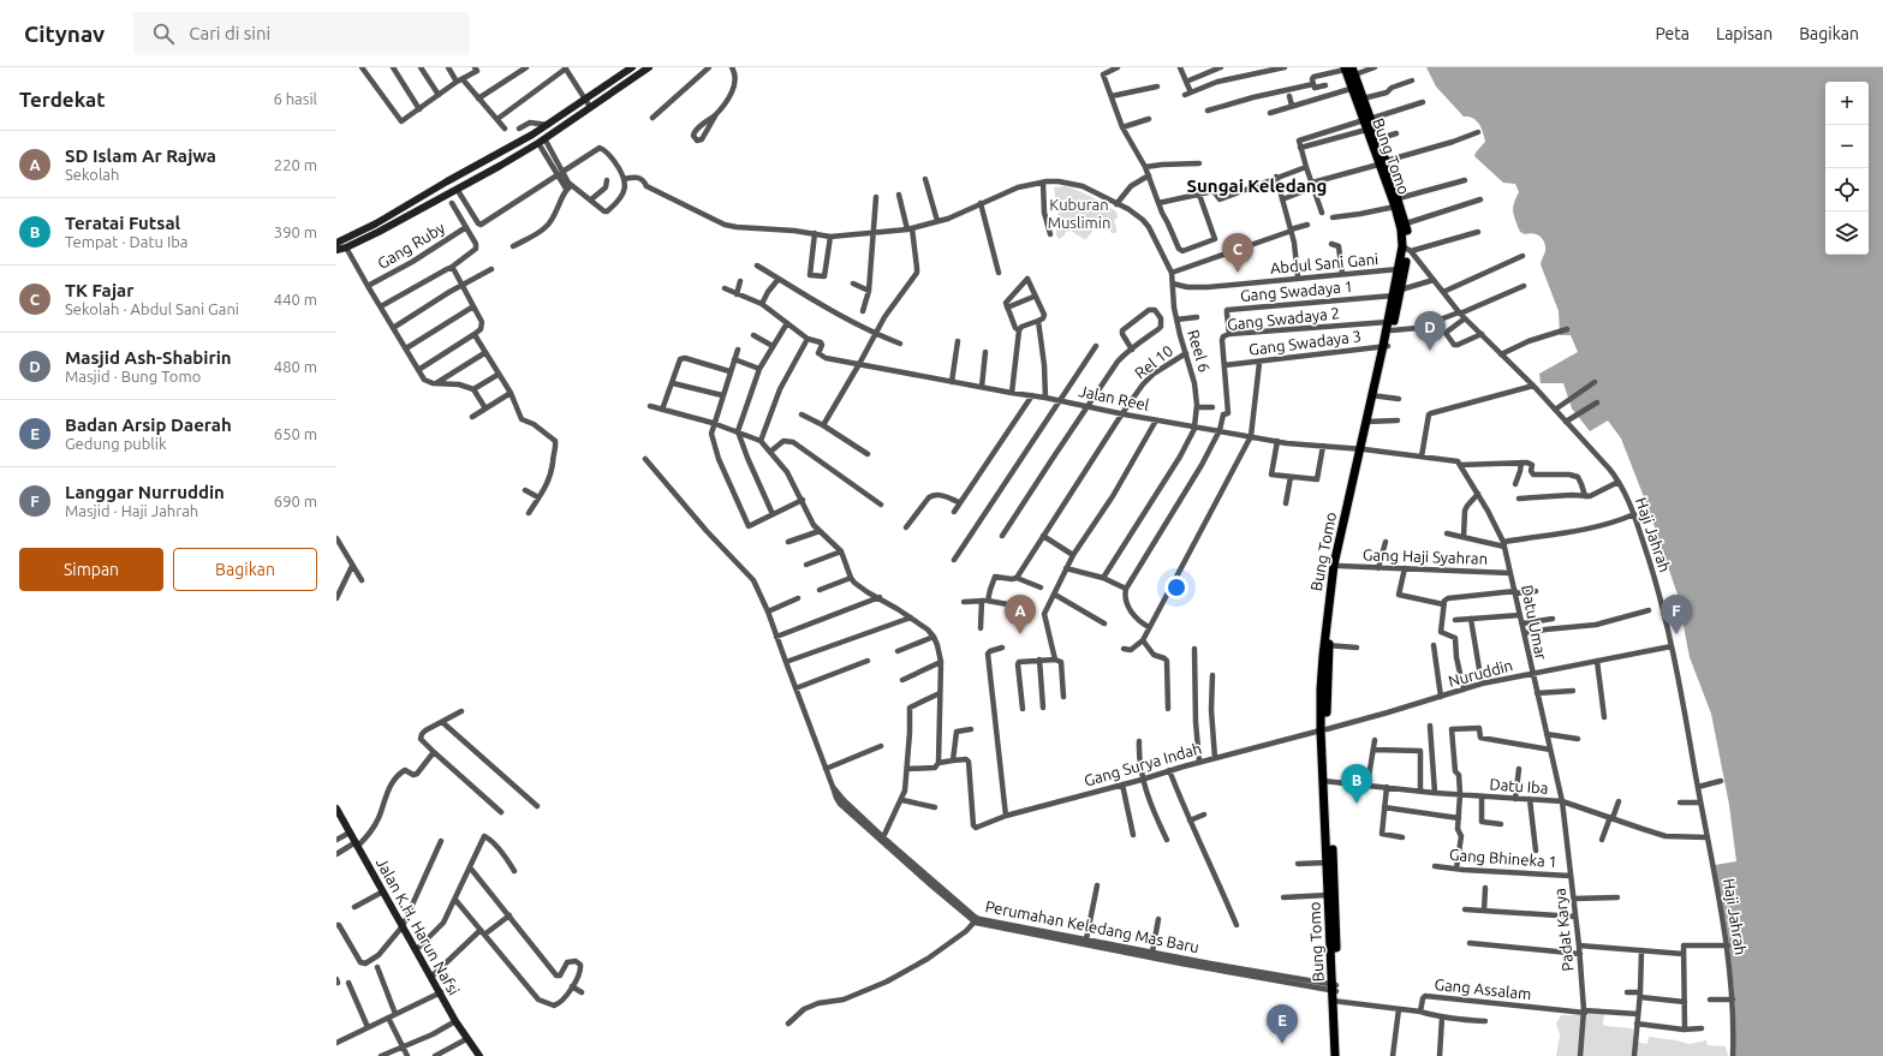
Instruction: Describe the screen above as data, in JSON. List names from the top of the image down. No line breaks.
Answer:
{"streets":{"main road":["Bung Tomo","Jalan K.H. Harun Nafsi"],"street":["Gang Ruby","Abdul Sani Gani","Gang Swadaya 1","Gang Swadaya 2","Gang Swadaya 3","Reel 6","Rel 10","Jalan Reel","Haji Jahrah","Gang Haji Syahran","Datu Umar","Nuruddin","Gang Surya Indah","Datu Iba","Gang Bhineka 1","Perumahan Keledang Mas Baru","Padat Karya","Gang Assalam"]},"crossings":[["Bung Tomo","Abdul Sani Gani"],["Bung Tomo","Gang Swadaya 1"],["Bung Tomo","Gang Swadaya 2"],["Bung Tomo","Gang Swadaya 3"],["Bung Tomo","Jalan Reel"],["Bung Tomo","Haji Jahrah"],["Bung Tomo","Gang Haji Syahran"],["Bung Tomo","Nuruddin"],["Bung Tomo","Gang Surya Indah"],["Bung Tomo","Datu Iba"],["Bung Tomo","Gang Assalam"],["Abdul Sani Gani","Reel 6"],["Gang Swadaya 1","Gang Swadaya 2"],["Gang Swadaya 2","Gang Swadaya 3"],["Gang Swadaya 2","Jalan Reel"],["Reel 6","Rel 10"],["Reel 6","Jalan Reel"],["Rel 10","Jalan Reel"],["Jalan Reel","Datu Umar"],["Haji Jahrah","Nuruddin"],["Haji Jahrah","Datu Iba"],["Gang Haji Syahran","Datu Umar"],["Datu Umar","Nuruddin"],["Datu Umar","Datu Iba"],["Datu Umar","Padat Karya"],["Nuruddin","Gang Surya Indah"],["Datu Iba","Padat Karya"],["Gang Bhineka 1","Padat Karya"],["Perumahan Keledang Mas Baru","Gang Assalam"],["Padat Karya","Gang Assalam"]],"districts":["Sungai Keledang"],"parks":["Kuburan Muslimin"],"page":{"header":"Citynav","search":"Cari di sini","nav":["Peta","Lapisan","Bagikan"],"heading":["Terdekat","6 hasil"],"map_buttons":["+","−"],"list":[{"mark":"A","name":"SD Islam Ar Rajwa","note":"Sekolah","value":"220 m"},{"mark":"B","name":"Teratai Futsal","note":"Tempat · Datu Iba","value":"390 m"},{"mark":"C","name":"TK Fajar","note":"Sekolah · Abdul Sani Gani","value":"440 m"},{"mark":"D","name":"Masjid Ash-Shabirin","note":"Masjid · Bung Tomo","value":"480 m"},{"mark":"E","name":"Badan Arsip Daerah","note":"Gedung publik","value":"650 m"},{"mark":"F","name":"Langgar Nurruddin","note":"Masjid · Haji Jahrah","value":"690 m"}],"pins":["C","D","A","F","B","E"],"buttons":["Simpan","Bagikan"]}}
